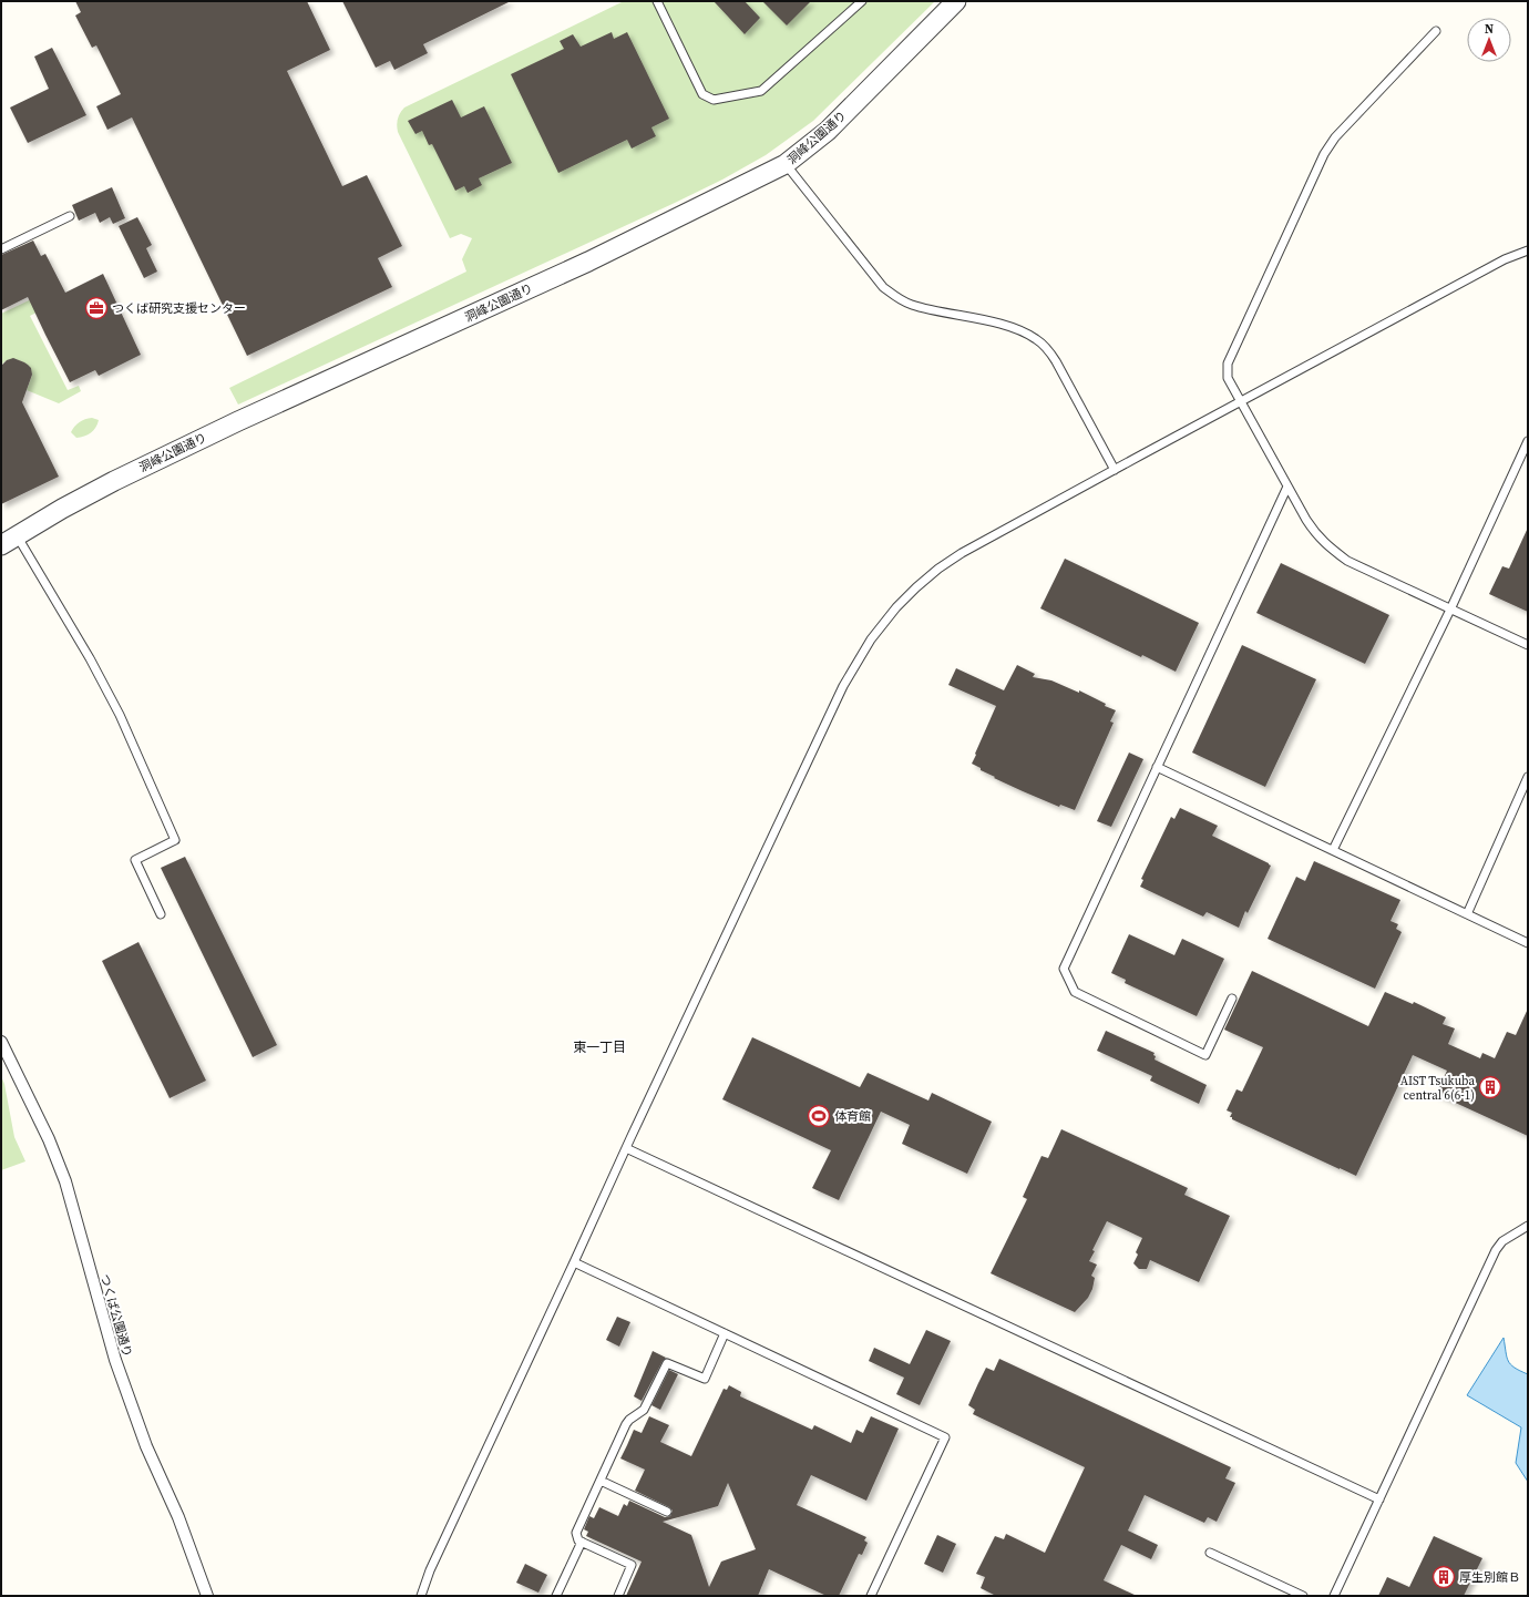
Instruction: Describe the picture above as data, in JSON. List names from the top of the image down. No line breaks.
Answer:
{"streets":{"street":["洞峰公園通り","つくば公園通り"]},"districts":["東一丁目"],"places":{"office":["つくば研究支援センター"],"building":["AIST Tsukuba central 6(6-1)","厚生別館Ｂ"],"sports":["体育館"]},"north":"top"}
